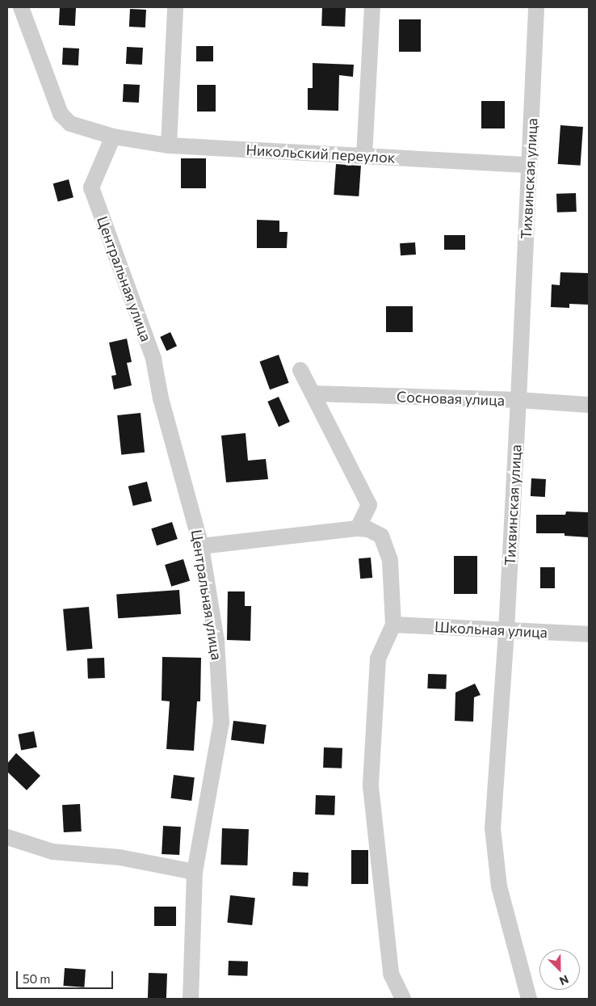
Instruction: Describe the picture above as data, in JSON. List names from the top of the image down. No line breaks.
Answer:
{"streets":{"street":["Никольский переулок","Тихвинская улица","Центральная улица","Сосновая улица","Школьная улица"]},"crossings":[["Никольский переулок","Тихвинская улица"],["Никольский переулок","Центральная улица"],["Тихвинская улица","Сосновая улица"],["Тихвинская улица","Школьная улица"]],"scale_bar":"50 m","north":"bottom right"}
